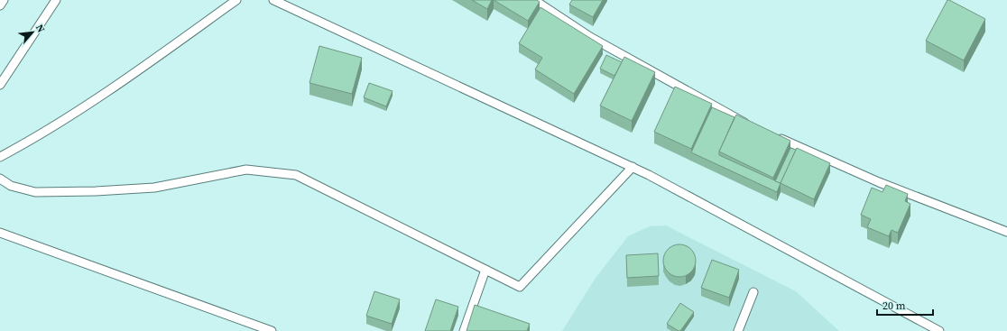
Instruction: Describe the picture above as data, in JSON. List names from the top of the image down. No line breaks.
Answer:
{"scale_bar":"20 m","north":"top right"}
